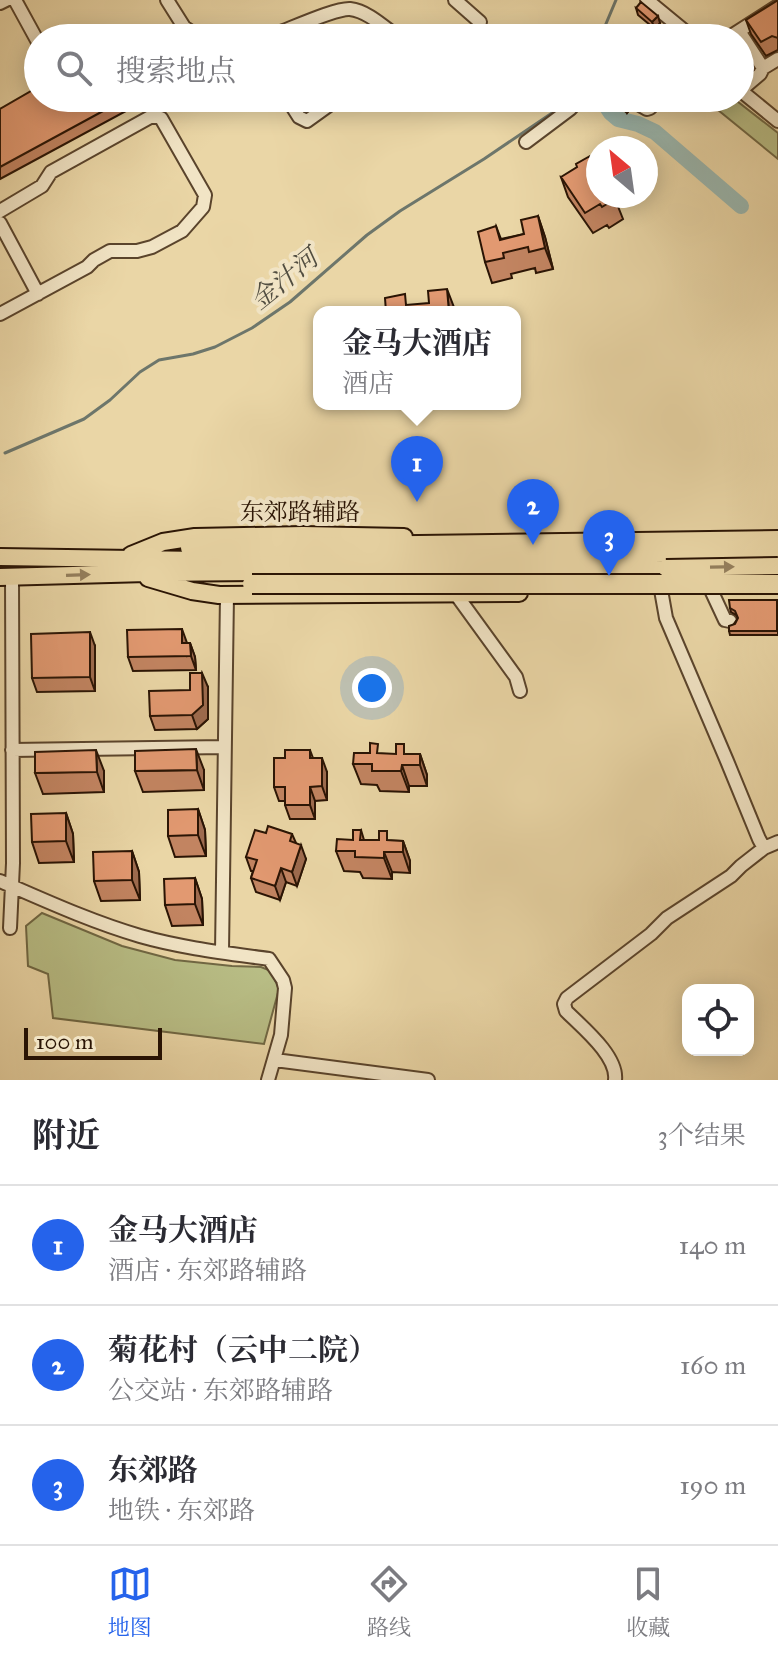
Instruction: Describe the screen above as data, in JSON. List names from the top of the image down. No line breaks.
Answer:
{"streets":{"main road":["东郊路辅路"]},"water":["金汁河"],"scale_bar":"100 m","north":"top left","page":{"search":"搜索地点","popup":["金马大酒店","酒店"],"pins":["1","2","3"],"scale":"100 m","heading":["附近","3个结果"],"list":[{"mark":"1","name":"金马大酒店","note":"酒店 · 东郊路辅路","value":"140 m"},{"mark":"2","name":"菊花村（云中二院）","note":"公交站 · 东郊路辅路","value":"160 m"},{"mark":"3","name":"东郊路","note":"地铁 · 东郊路","value":"190 m"}],"nav":["地图","路线","收藏"]}}
